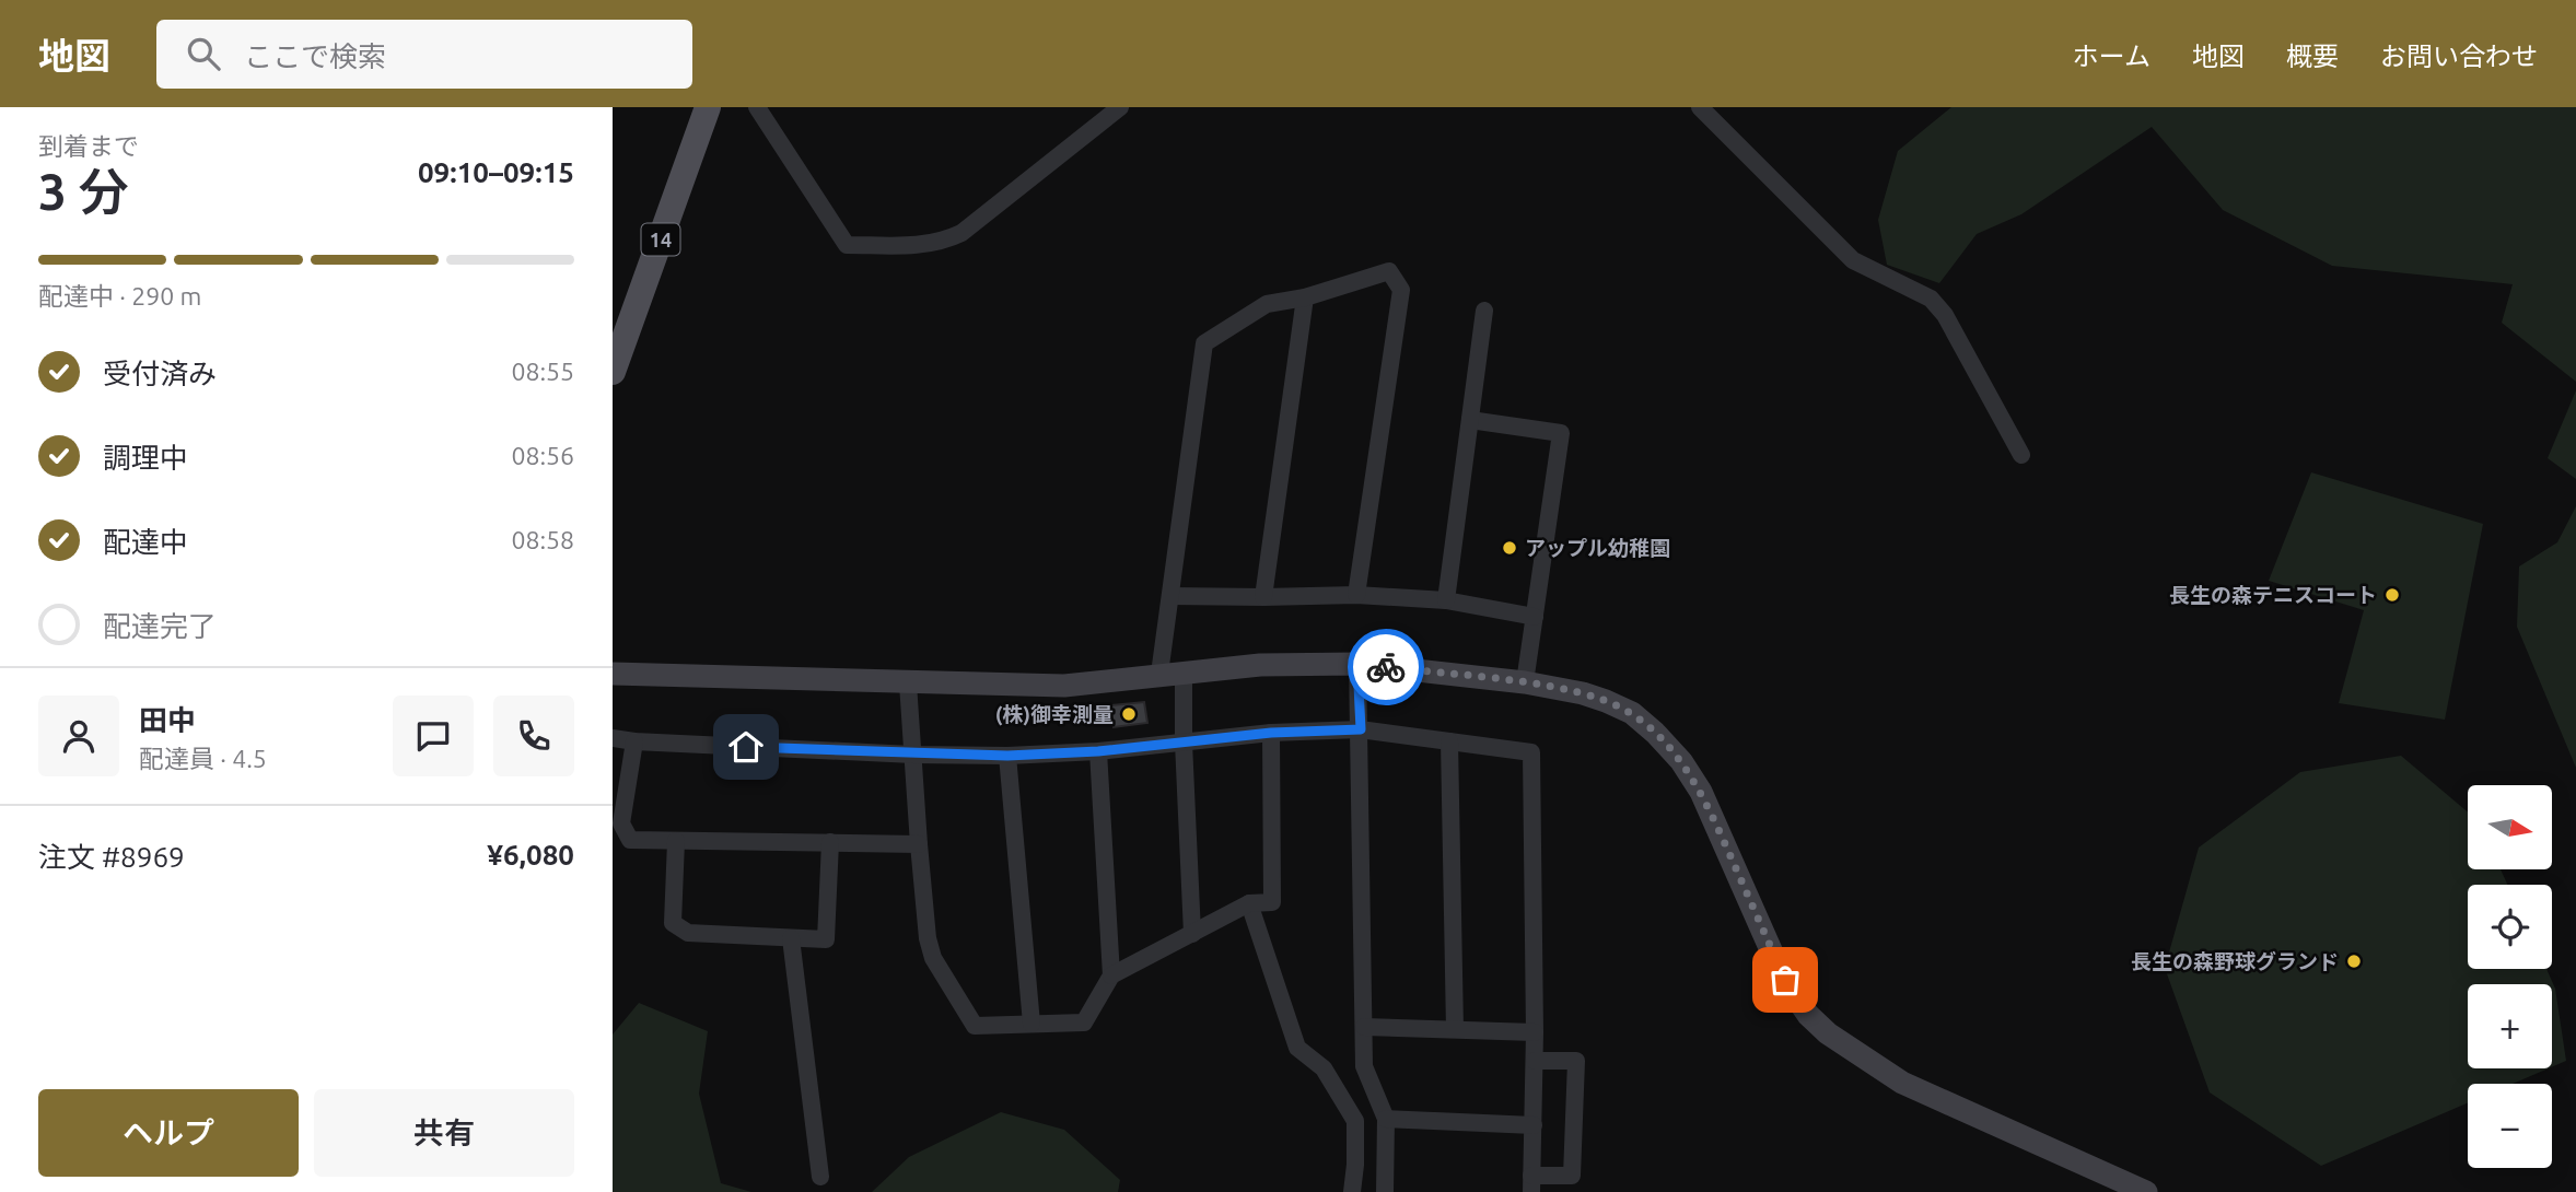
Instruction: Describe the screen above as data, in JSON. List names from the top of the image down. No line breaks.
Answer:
{"streets":{"main road":["14"]},"places":["アップル幼稚園","長生の森テニスコート","(株)御幸測量","長生の森野球グランド"],"north":"right","page":{"header":"地図","search":"ここで検索","nav":["ホーム","地図","概要","お問い合わせ"],"heading":["3 分","到着まで","09:10–09:15"],"panel":["田中","配達員 · 4.5","注文 #8969","¥6,080"],"bar":"配達中 · 290 m","list":[["受付済み","08:55"],["調理中","08:56"],["配達中","08:58"],"配達完了"],"map_buttons":["+","−"],"buttons":["ヘルプ","共有"]}}
